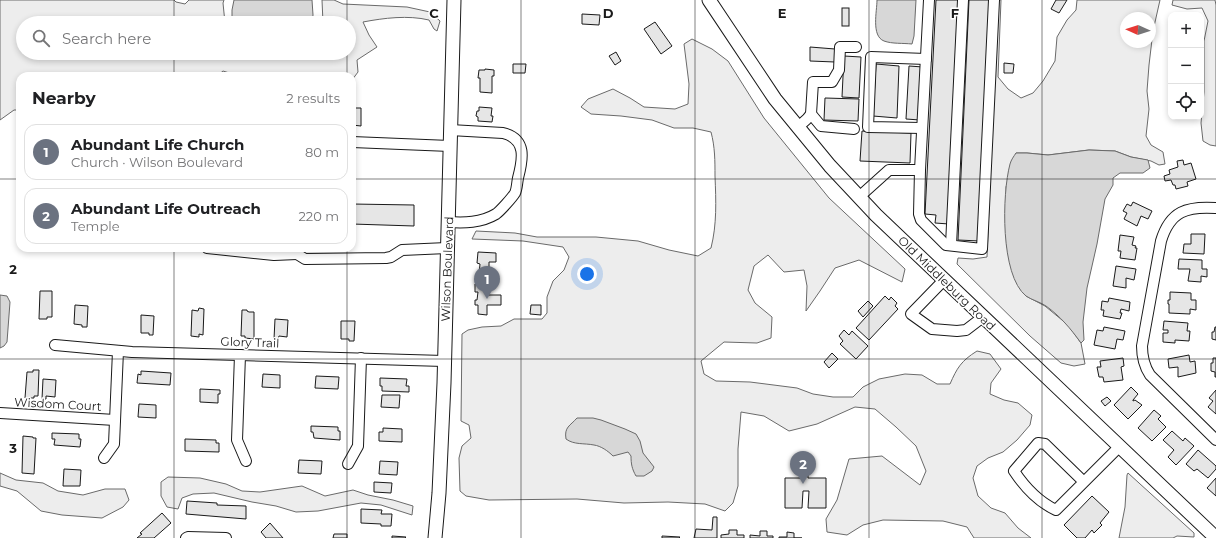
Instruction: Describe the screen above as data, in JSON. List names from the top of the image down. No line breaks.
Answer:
{"streets":{"main road":["Wilson Boulevard","Old Middleburg Road"],"street":["Glory Trail","Wisdom Court"]},"crossings":[["Wilson Boulevard","Glory Trail"]],"north":"left","page":{"map_buttons":["+","−"],"search":"Search here","heading":["Nearby","2 results"],"list":[{"mark":"1","name":"Abundant Life Church","note":"Church · Wilson Boulevard","value":"80 m"},{"mark":"2","name":"Abundant Life Outreach","note":"Temple","value":"220 m"}],"pins":["1","2"]},"grid":{"columns":["C","D","E","F"],"rows":["2","3"]}}
